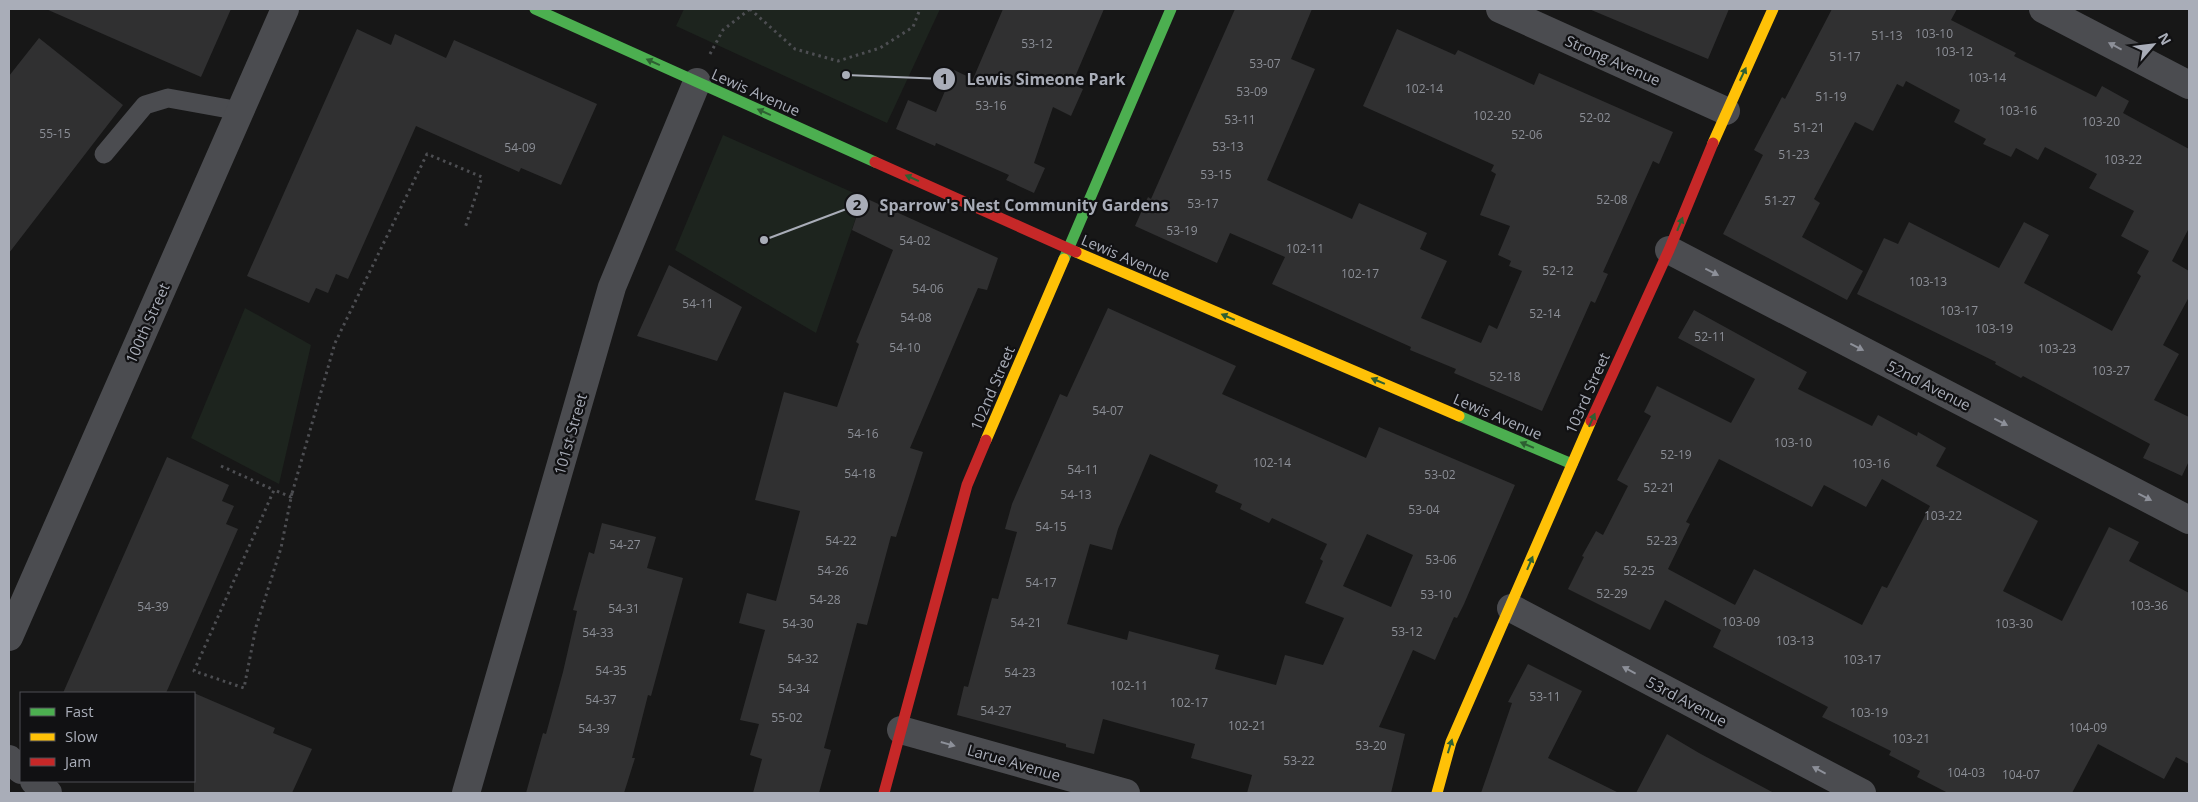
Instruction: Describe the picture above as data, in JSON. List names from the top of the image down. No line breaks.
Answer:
{"streets":{"street":["Strong Avenue","Lewis Avenue","100th Street","52nd Avenue","102nd Street","103rd Street","101st Street","53rd Avenue","Larue Avenue"]},"crossings":[["Strong Avenue","103rd Street"],["Lewis Avenue","102nd Street"],["Lewis Avenue","103rd Street"],["Lewis Avenue","101st Street"],["52nd Avenue","103rd Street"],["102nd Street","Larue Avenue"],["103rd Street","53rd Avenue"]],"one_way":["Lewis Avenue","52nd Avenue","103rd Street","53rd Avenue","Larue Avenue"],"places":["Lewis Simeone Park","Sparrow's Nest Community Gardens"],"house_numbers":["103-10","51-13","53-12","103-12","51-17","53-07","103-14","102-14","53-09","51-19","53-16","103-16","102-20","52-02","53-11","103-20","51-21","55-15","52-06","53-13","54-09","51-23","103-22","53-15","52-08","51-27","53-17","53-19","54-02","102-11","52-12","102-17","103-13","54-06","54-11","103-17","52-14","54-08","103-19","52-11","54-10","103-23","103-27","52-18","54-07","54-16","103-10","52-19","102-14","103-16","54-11","54-18","53-02","52-21","54-13","53-04","103-22","54-15","54-22","52-23","54-27","53-06","54-26","52-25","54-17","52-29","53-10","54-28","103-36","54-39","54-31","103-09","54-21","54-30","103-30","53-12","54-33","103-13","54-32","103-17","54-35","54-23","102-11","54-34","53-11","54-37","102-17","54-27","103-19","55-02","102-21","104-09","54-39","103-21","53-20","53-22","104-03","104-07"],"legend":["Fast","Slow","Jam"],"north":"top right"}
